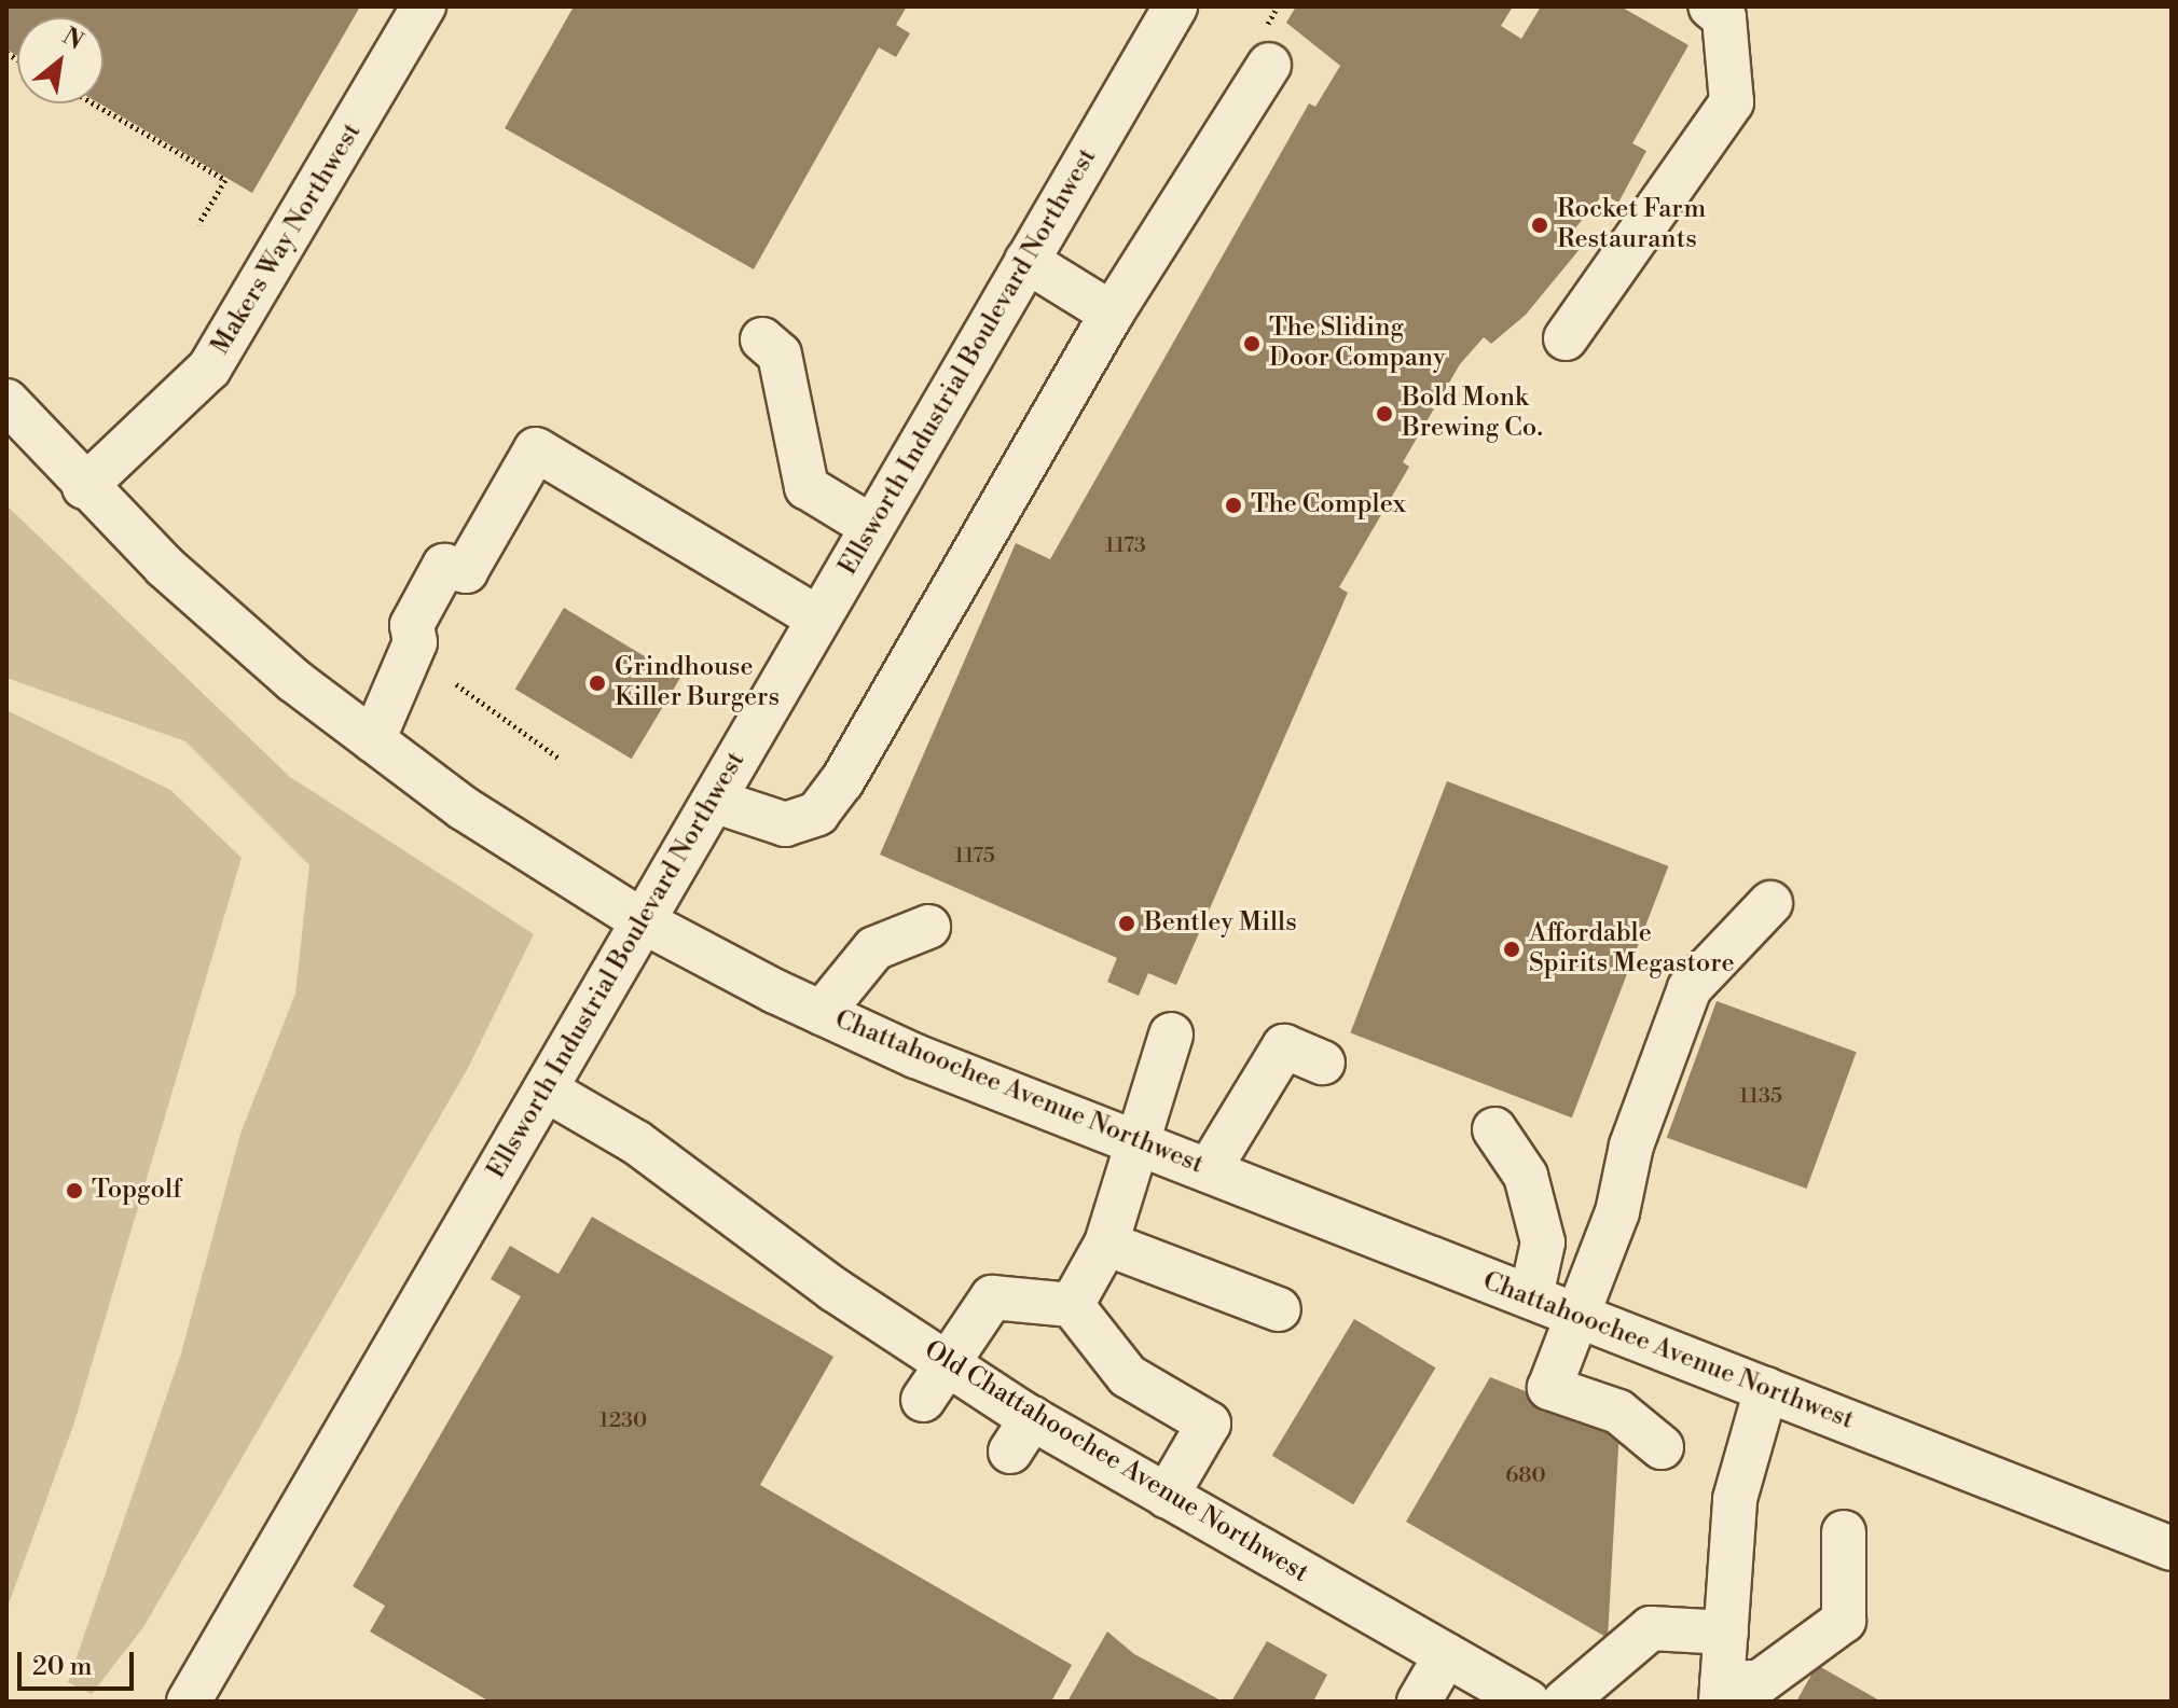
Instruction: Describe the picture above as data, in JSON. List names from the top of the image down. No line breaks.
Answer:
{"streets":{"street":["Makers Way Northwest","Ellsworth Industrial Boulevard Northwest","Chattahoochee Avenue Northwest","Old Chattahoochee Avenue Northwest"]},"crossings":[["Makers Way Northwest","Chattahoochee Avenue Northwest"],["Ellsworth Industrial Boulevard Northwest","Chattahoochee Avenue Northwest"],["Ellsworth Industrial Boulevard Northwest","Old Chattahoochee Avenue Northwest"]],"places":["Rocket Farm Restaurants","The Sliding Door Company","Bold Monk Brewing Co.","The Complex","Grindhouse Killer Burgers","Bentley Mills","Affordable Spirits Megastore","Topgolf"],"house_numbers":["1173","1175","1135","1230","680"],"scale_bar":"20 m","north":"top right"}
